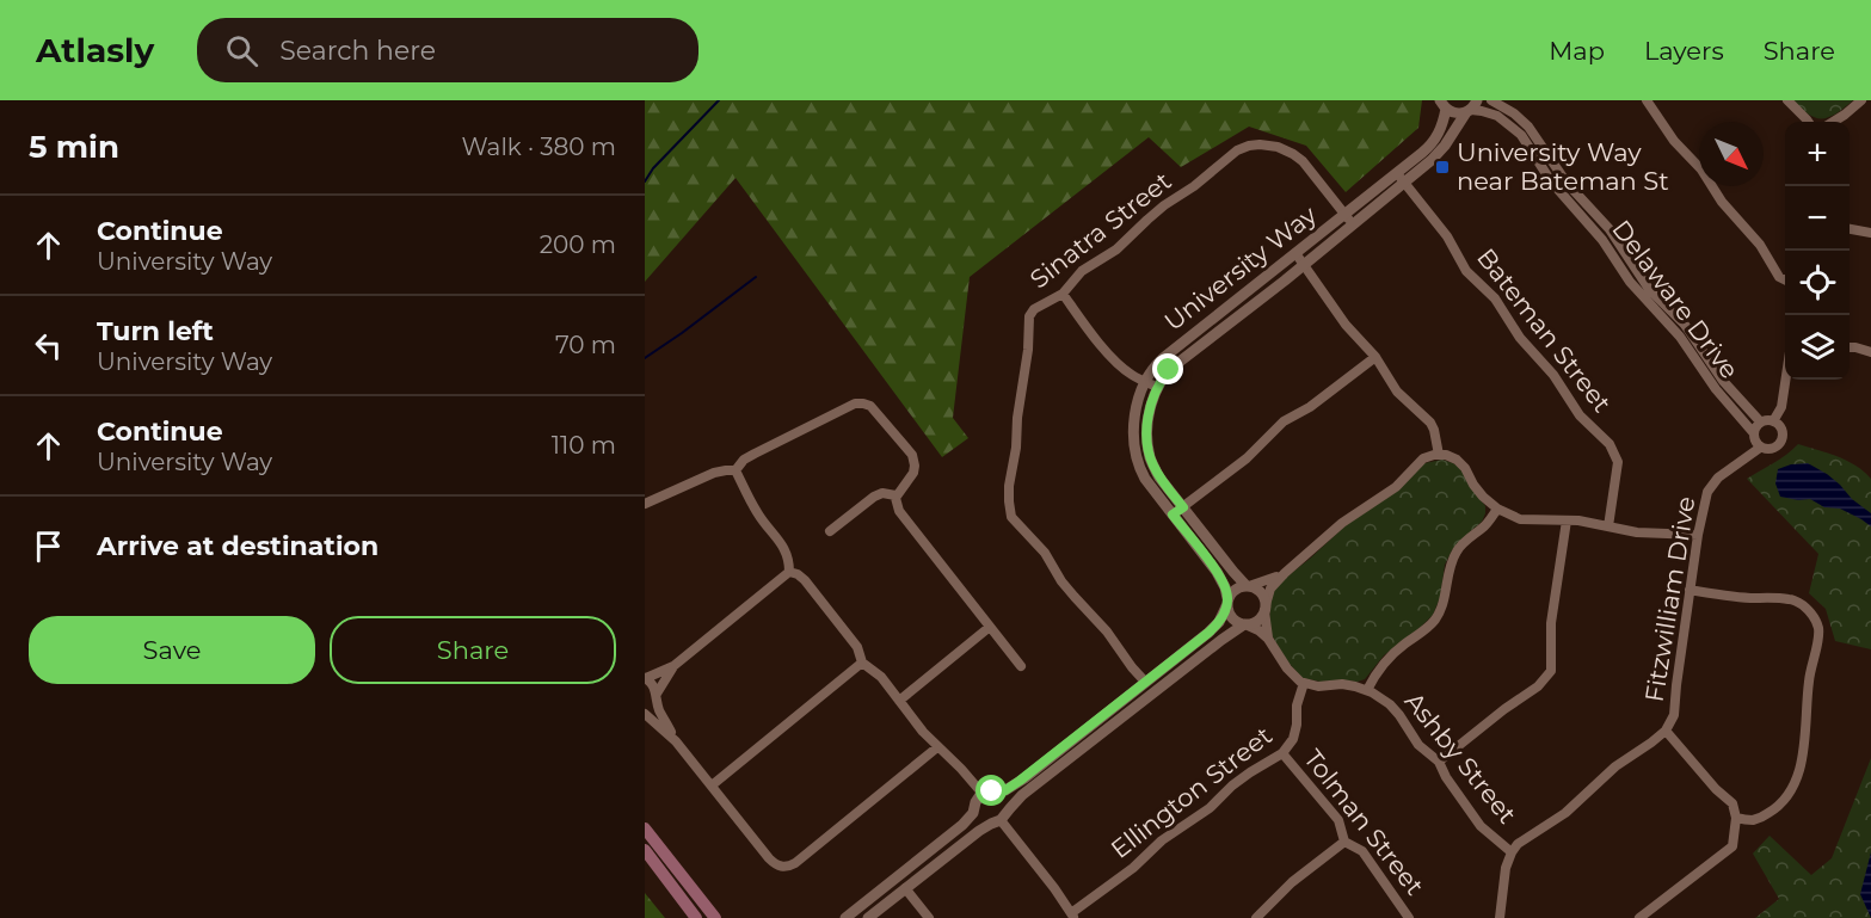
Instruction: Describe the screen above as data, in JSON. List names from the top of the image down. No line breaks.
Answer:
{"streets":{"street":["Sinatra Street","University Way","Delaware Drive","Bateman Street","Fitzwilliam Drive","Ashby Street","Ellington Street","Tolman Street"]},"crossings":[["Sinatra Street","University Way"],["University Way","Delaware Drive"],["University Way","Bateman Street"],["Delaware Drive","Fitzwilliam Drive"],["Fitzwilliam Drive","Ashby Street"],["Ashby Street","Ellington Street"],["Ellington Street","Tolman Street"]],"places":{"transit":["University Way near Bateman St"]},"north":"bottom right","page":{"header":"Atlasly","search":"Search here","nav":["Map","Layers","Share"],"heading":["5 min","Walk · 380 m"],"map_buttons":["+","−"],"list":[["Continue","University Way","200 m"],["Turn left","University Way","70 m"],["Continue","University Way","110 m"],"Arrive at destination"],"buttons":["Save","Share"]}}
